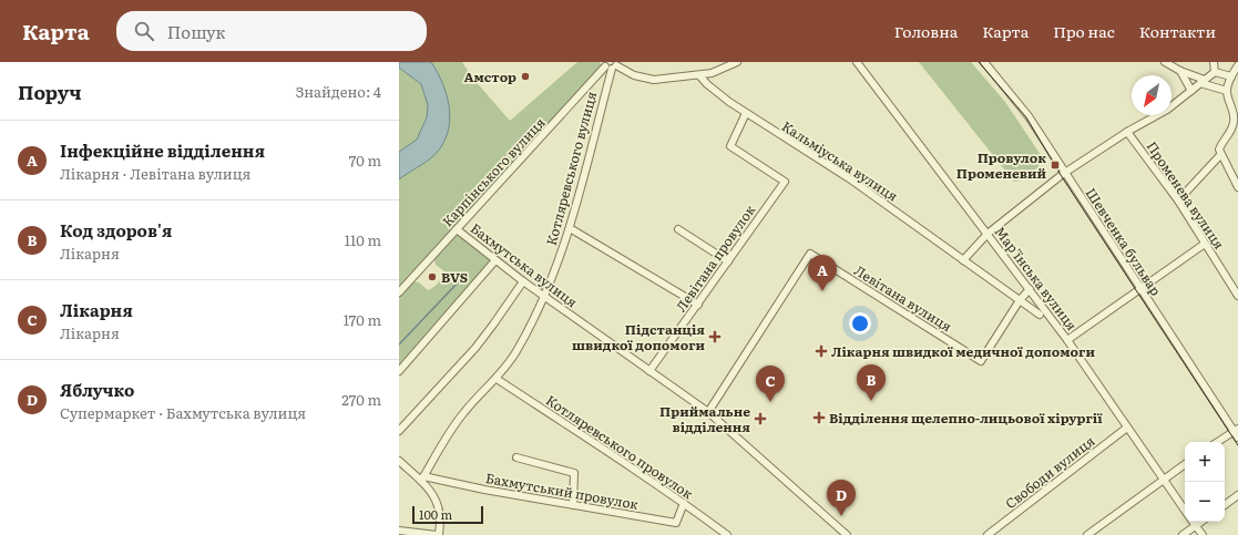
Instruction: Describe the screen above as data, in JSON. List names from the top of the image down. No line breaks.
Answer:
{"streets":{"street":["Кальміуська вулиця","Котляревського вулиця","Карпінського вулиця","Променева вулиця","Шевченка бульвар","Левітана провулок","Бахмутська вулиця","Мар'їнська вулиця","Левітана вулиця","Котляревського провулок","Свободи вулиця","Бахмутський провулок"]},"crossings":[["Кальміуська вулиця","Левітана провулок"],["Кальміуська вулиця","Левітана вулиця"],["Котляревського вулиця","Карпінського вулиця"],["Котляревського вулиця","Бахмутська вулиця"],["Котляревського вулиця","Котляревського провулок"],["Котляревського вулиця","Бахмутський провулок"],["Карпінського вулиця","Бахмутська вулиця"],["Левітана провулок","Бахмутська вулиця"],["Бахмутська вулиця","Левітана вулиця"],["Мар'їнська вулиця","Левітана вулиця"],["Мар'їнська вулиця","Свободи вулиця"],["Котляревського провулок","Бахмутський провулок"]],"places":{"other":["Амстор","BVS"],"transit":["Провулок Променевий"],"health":["Підстанція швидкої допомоги","Лікарня швидкої медичної допомоги","Відділення щелепно-лицьової хірургії","Приймальне відділення"]},"scale_bar":"100 m","north":"bottom left","page":{"header":"Карта","search":"Пошук","nav":["Головна","Карта","Про нас","Контакти"],"heading":["Поруч","Знайдено: 4"],"list":[{"mark":"A","name":"Інфекційне відділення","note":"Лікарня · Левітана вулиця","value":"70 m"},{"mark":"B","name":"Код здоров'я","note":"Лікарня","value":"110 m"},{"mark":"C","name":"Лікарня","note":"Лікарня","value":"170 m"},{"mark":"D","name":"Яблучко","note":"Супермаркет · Бахмутська вулиця","value":"270 m"}],"pins":["A","B","C","D"],"map_buttons":["+","−"],"scale":"100 m"}}
